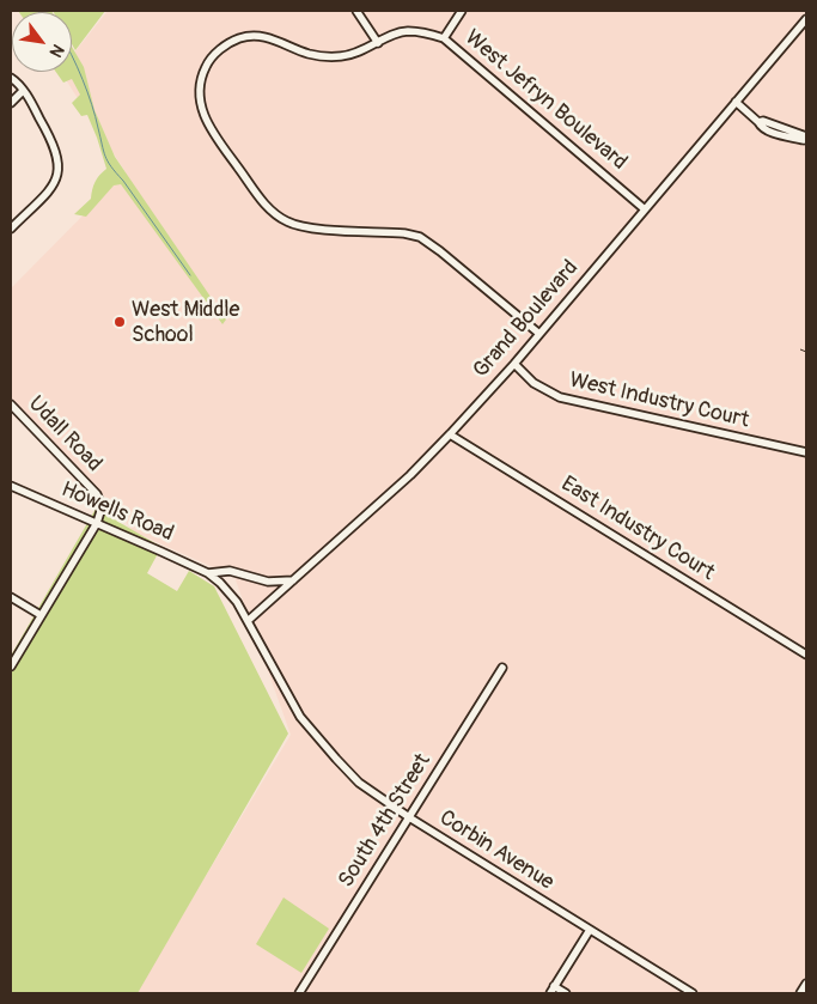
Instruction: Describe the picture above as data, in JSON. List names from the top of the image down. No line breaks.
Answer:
{"streets":{"street":["West Jefryn Boulevard","Grand Boulevard","West Industry Court","Udall Road","Howells Road","East Industry Court","South 4th Street","Corbin Avenue"]},"crossings":[["West Jefryn Boulevard","Grand Boulevard"],["Grand Boulevard","West Industry Court"],["Grand Boulevard","East Industry Court"],["Grand Boulevard","Corbin Avenue"],["Udall Road","Howells Road"],["Howells Road","Corbin Avenue"],["South 4th Street","Corbin Avenue"]],"places":["West Middle School"],"north":"bottom right"}
